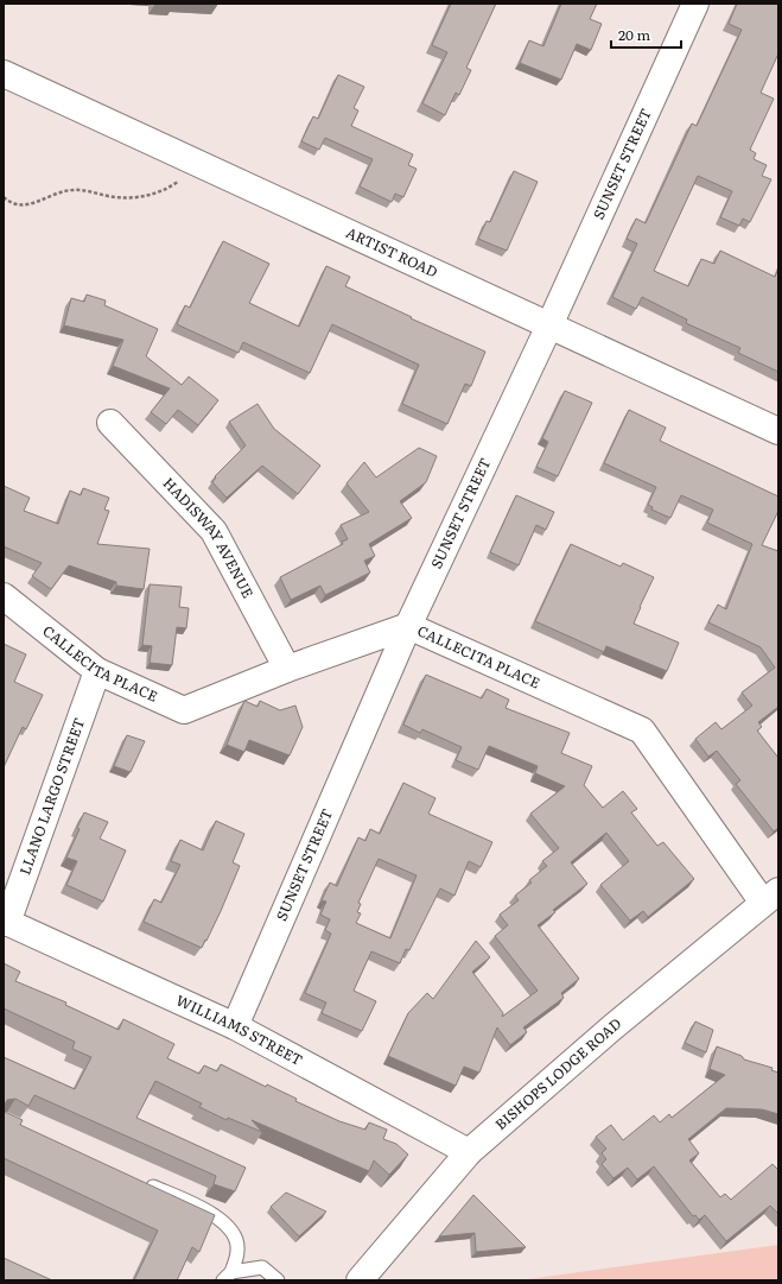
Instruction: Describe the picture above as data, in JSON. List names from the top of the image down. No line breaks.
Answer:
{"streets":{"street":["SUNSET STREET","ARTIST ROAD","HADISWAY AVENUE","CALLECITA PLACE","LLANO LARGO STREET","WILLIAMS STREET","BISHOPS LODGE ROAD"]},"crossings":[["SUNSET STREET","ARTIST ROAD"],["SUNSET STREET","CALLECITA PLACE"],["SUNSET STREET","WILLIAMS STREET"],["HADISWAY AVENUE","CALLECITA PLACE"],["CALLECITA PLACE","LLANO LARGO STREET"],["CALLECITA PLACE","BISHOPS LODGE ROAD"],["LLANO LARGO STREET","WILLIAMS STREET"],["WILLIAMS STREET","BISHOPS LODGE ROAD"]],"scale_bar":"20 m"}
